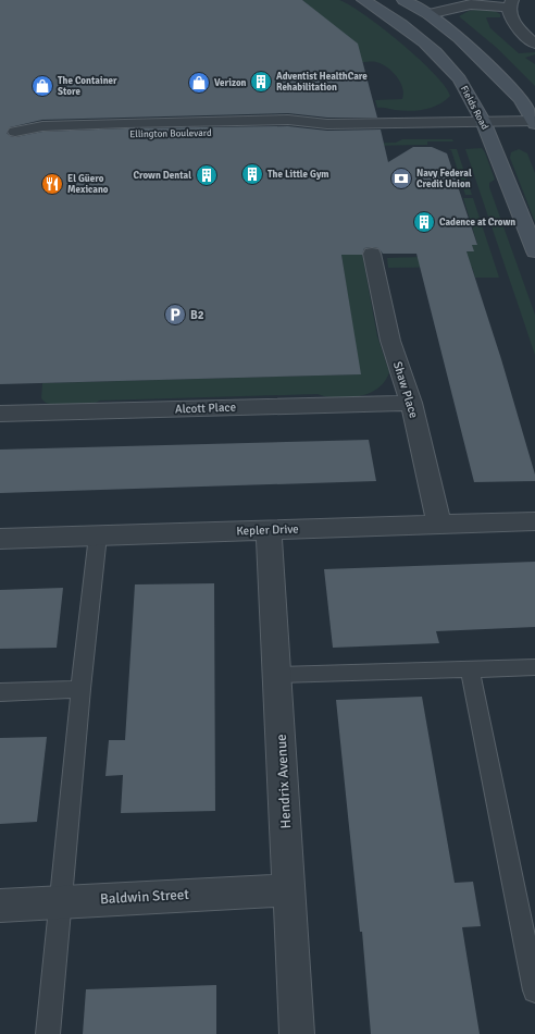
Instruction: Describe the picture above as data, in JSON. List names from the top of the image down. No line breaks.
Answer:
{"streets":{"main road":["Fields Road"],"street":["Ellington Boulevard","Shaw Place","Alcott Place","Kepler Drive","Hendrix Avenue","Baldwin Street"]},"crossings":[["Fields Road","Ellington Boulevard"],["Shaw Place","Alcott Place"],["Shaw Place","Kepler Drive"],["Kepler Drive","Hendrix Avenue"],["Hendrix Avenue","Baldwin Street"]],"places":{"building":["Adventist HealthCare Rehabilitation","The Little Gym","Crown Dental","Cadence at Crown"],"shop":["Verizon","The Container Store"],"bank":["Navy Federal Credit Union"],"restaurant":["El Güero Mexicano"],"parking":["B2"]}}
